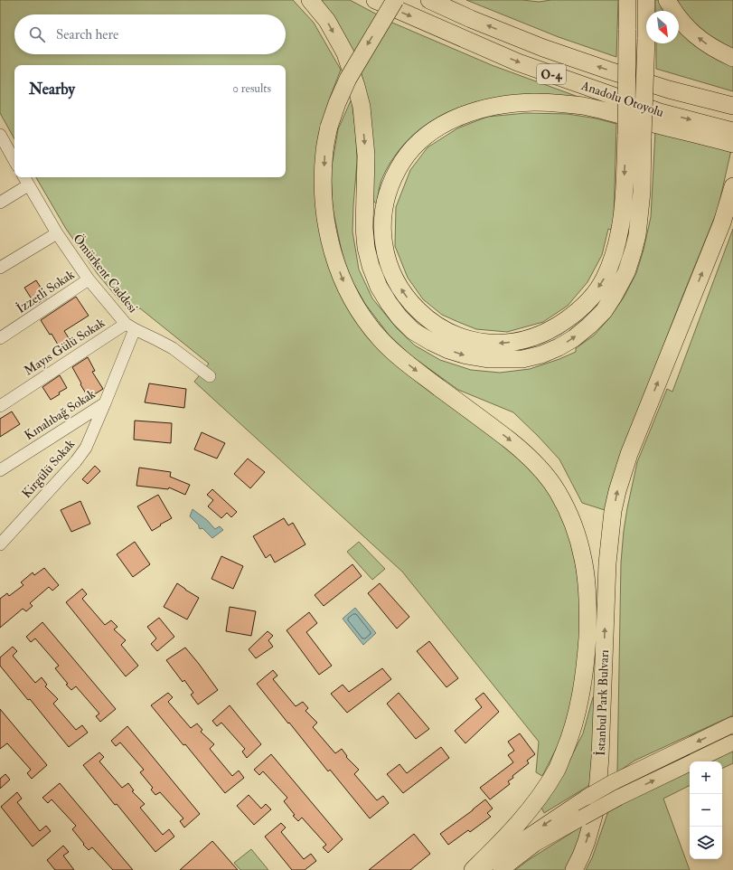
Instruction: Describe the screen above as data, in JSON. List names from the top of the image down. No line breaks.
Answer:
{"streets":{"highway":["O-4","Anadolu Otoyolu","İstanbul Park Bulvarı"],"street":["Ömürkent Caddesi","İzzetli Sokak","Mayıs Gülü Sokak","Kınalıbağ Sokak","Kirgülü Sokak"]},"crossings":[["Ömürkent Caddesi","İzzetli Sokak"],["Ömürkent Caddesi","Mayıs Gülü Sokak"],["Ömürkent Caddesi","Kınalıbağ Sokak"],["Mayıs Gülü Sokak","Kınalıbağ Sokak"],["Kınalıbağ Sokak","Kirgülü Sokak"]],"one_way":["İstanbul Park Bulvarı"],"north":"bottom right","page":{"search":"Search here","heading":["Nearby","0 results"],"map_buttons":["+","−"]}}
